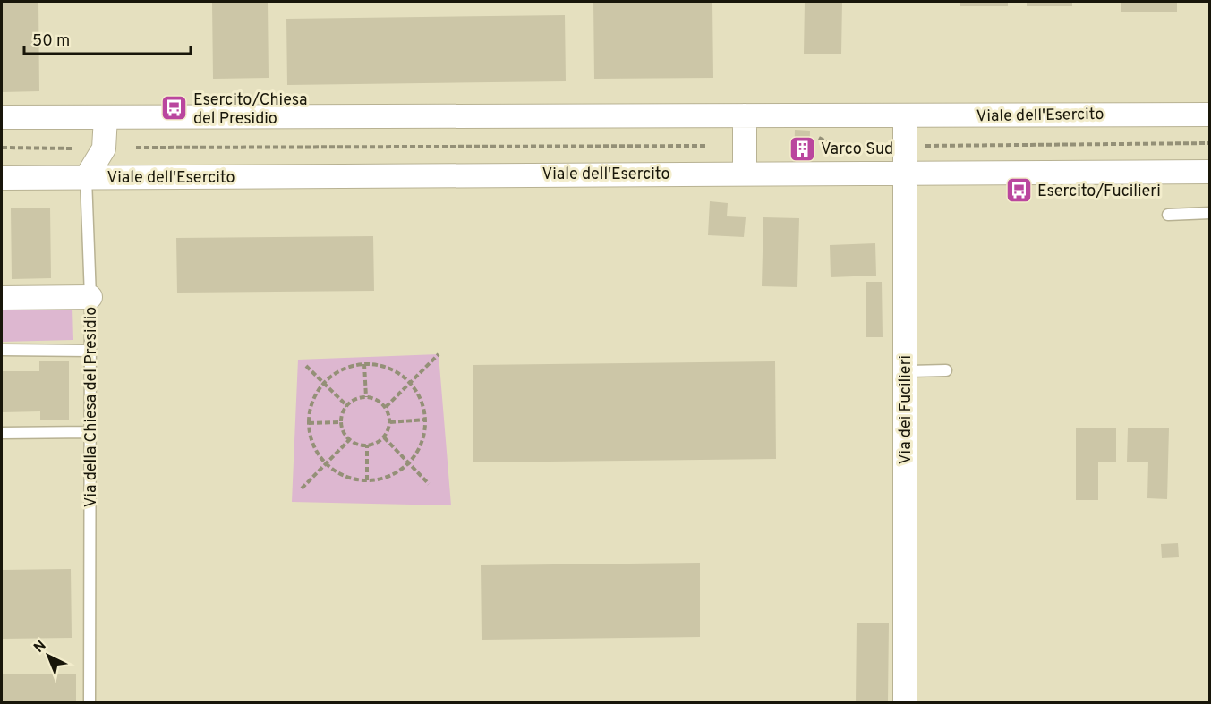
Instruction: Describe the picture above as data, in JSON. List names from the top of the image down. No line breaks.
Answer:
{"streets":{"street":["Viale dell'Esercito","Via dei Fucilieri"],"lane":["Via della Chiesa del Presidio"]},"crossings":[["Viale dell'Esercito","Via della Chiesa del Presidio"],["Viale dell'Esercito","Via dei Fucilieri"]],"places":{"bus stop":["Esercito/Chiesa del Presidio","Esercito/Fucilieri"],"building":["Varco Sud"]},"scale_bar":"50 m","north":"top left"}
